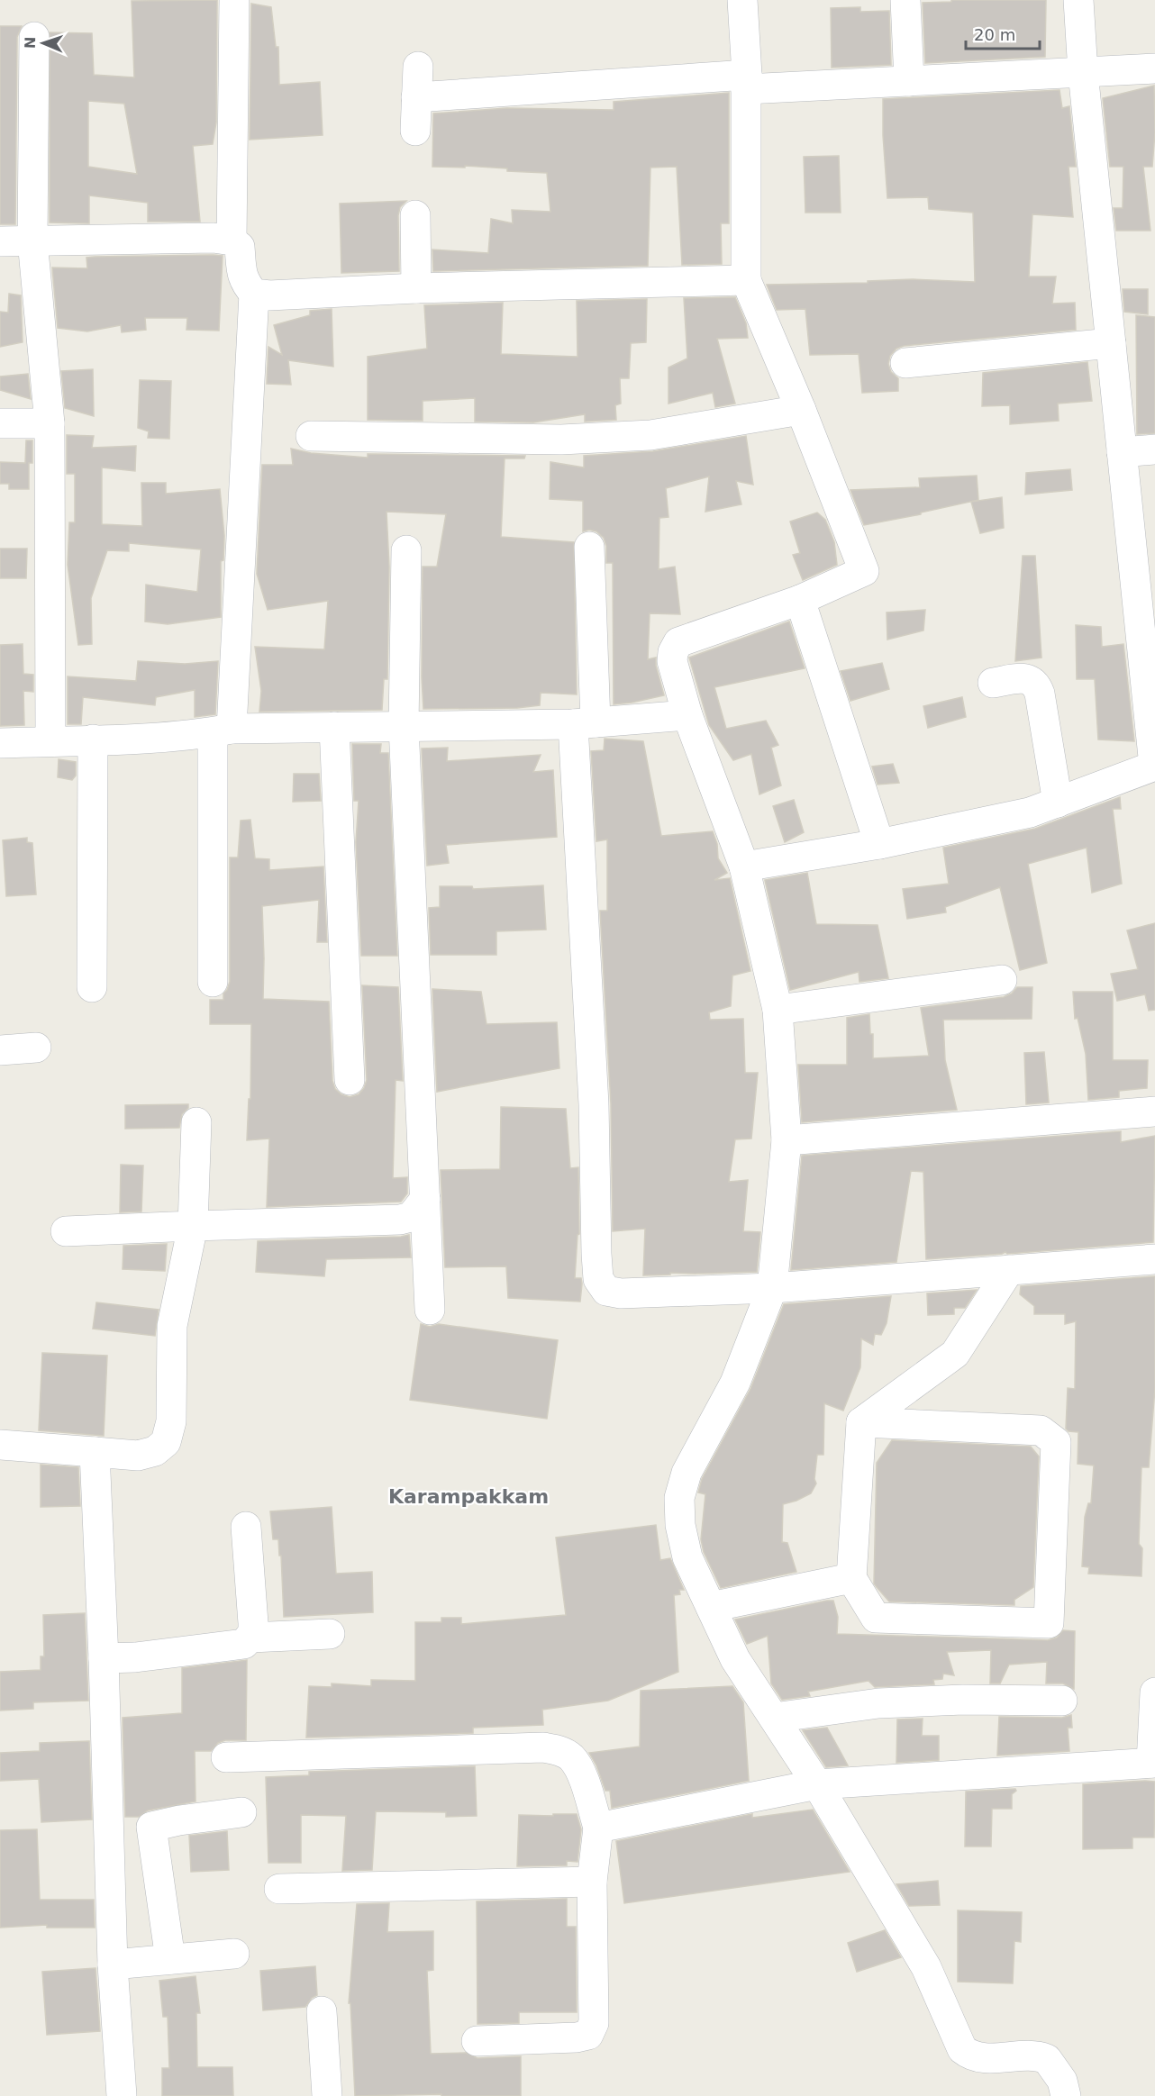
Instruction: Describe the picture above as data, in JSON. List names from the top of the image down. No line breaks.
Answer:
{"districts":["Karampakkam"],"scale_bar":"20 m","north":"left"}
